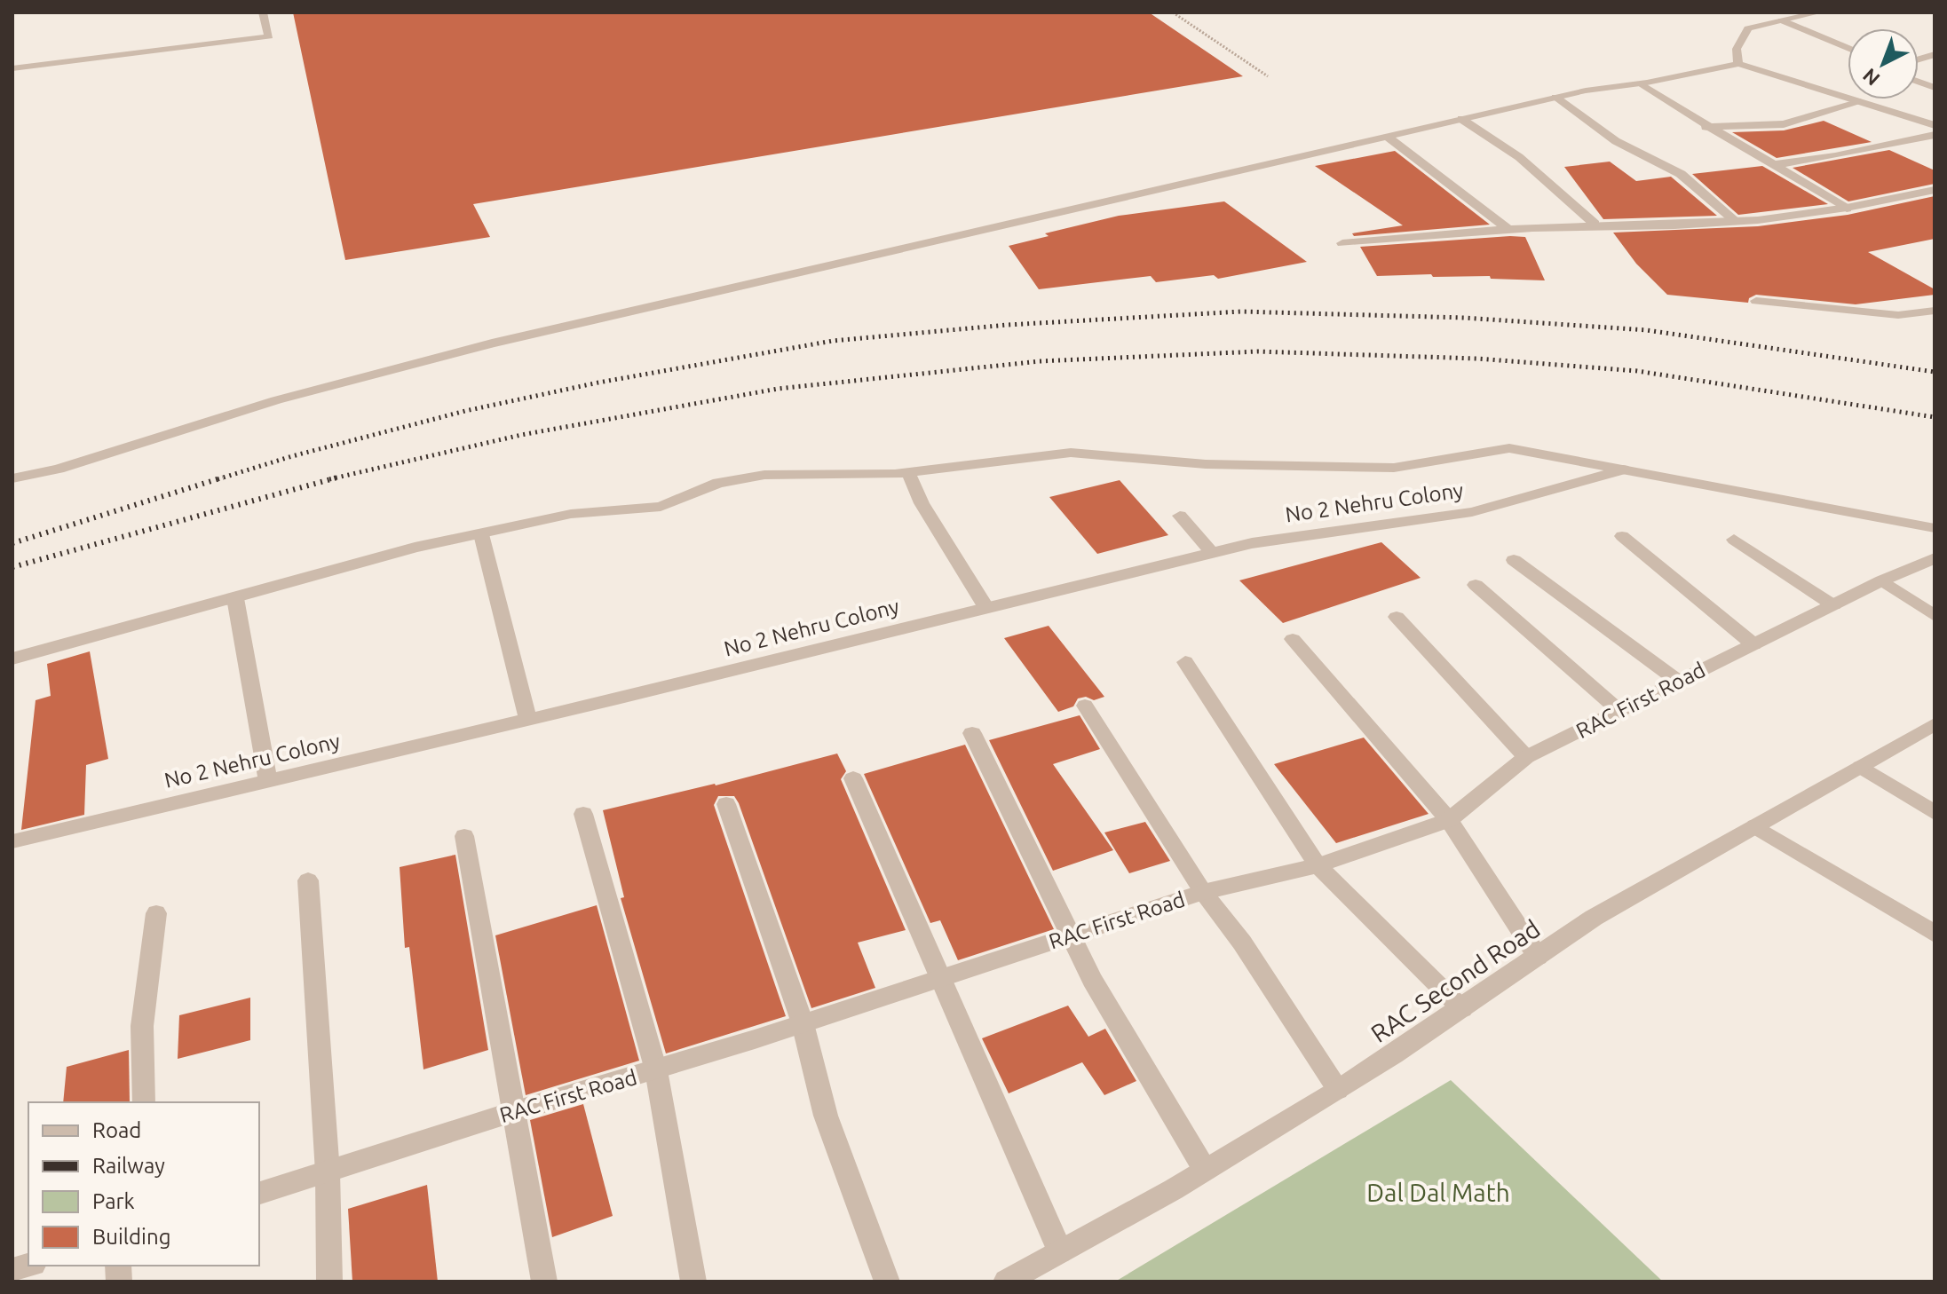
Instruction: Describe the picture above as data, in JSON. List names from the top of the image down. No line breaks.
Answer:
{"streets":{"street":["No 2 Nehru Colony","RAC First Road","RAC Second Road"]},"parks":["Dal Dal Math"],"legend":["Road","Railway","Park","Building"],"north":"bottom left"}
